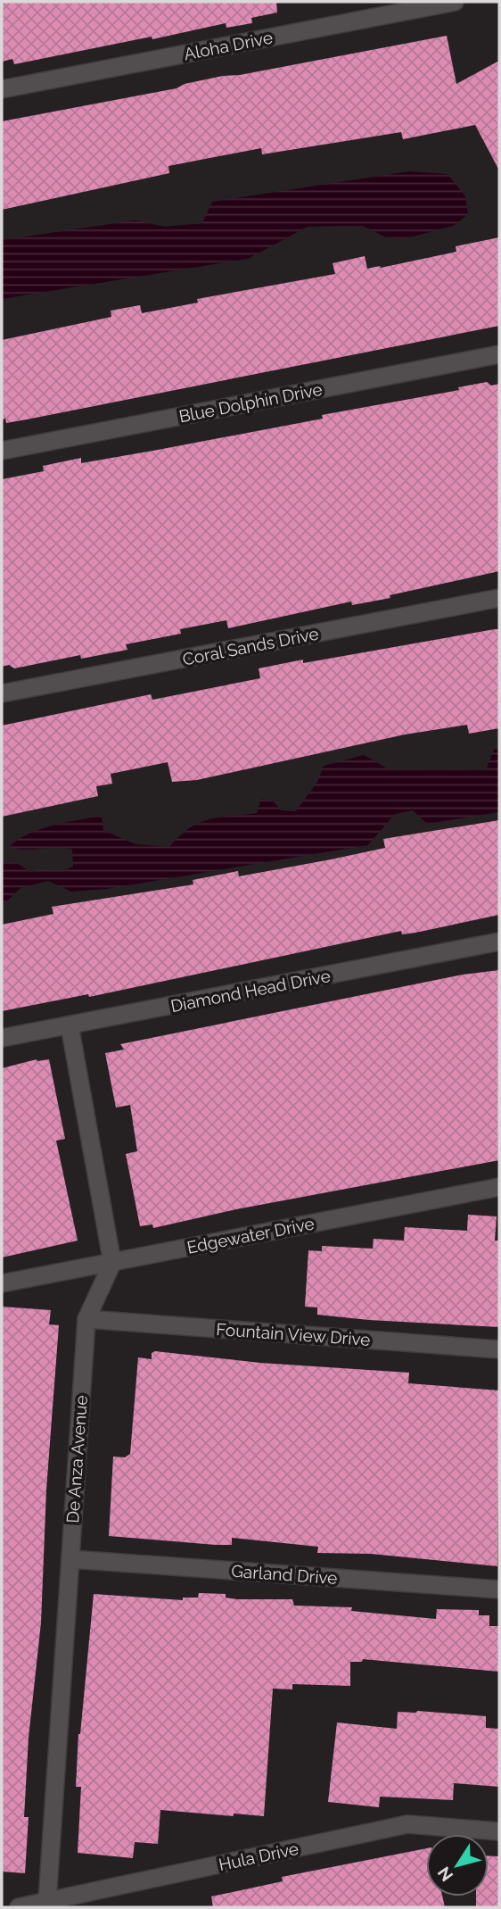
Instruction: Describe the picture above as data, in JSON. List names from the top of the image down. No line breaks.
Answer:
{"streets":{"lane":["Aloha Drive","Blue Dolphin Drive","Coral Sands Drive","Diamond Head Drive","Edgewater Drive","Fountain View Drive","De Anza Avenue","Garland Drive","Hula Drive"]},"crossings":[["Edgewater Drive","De Anza Avenue"],["Fountain View Drive","De Anza Avenue"],["De Anza Avenue","Garland Drive"],["De Anza Avenue","Hula Drive"]],"north":"bottom left"}
